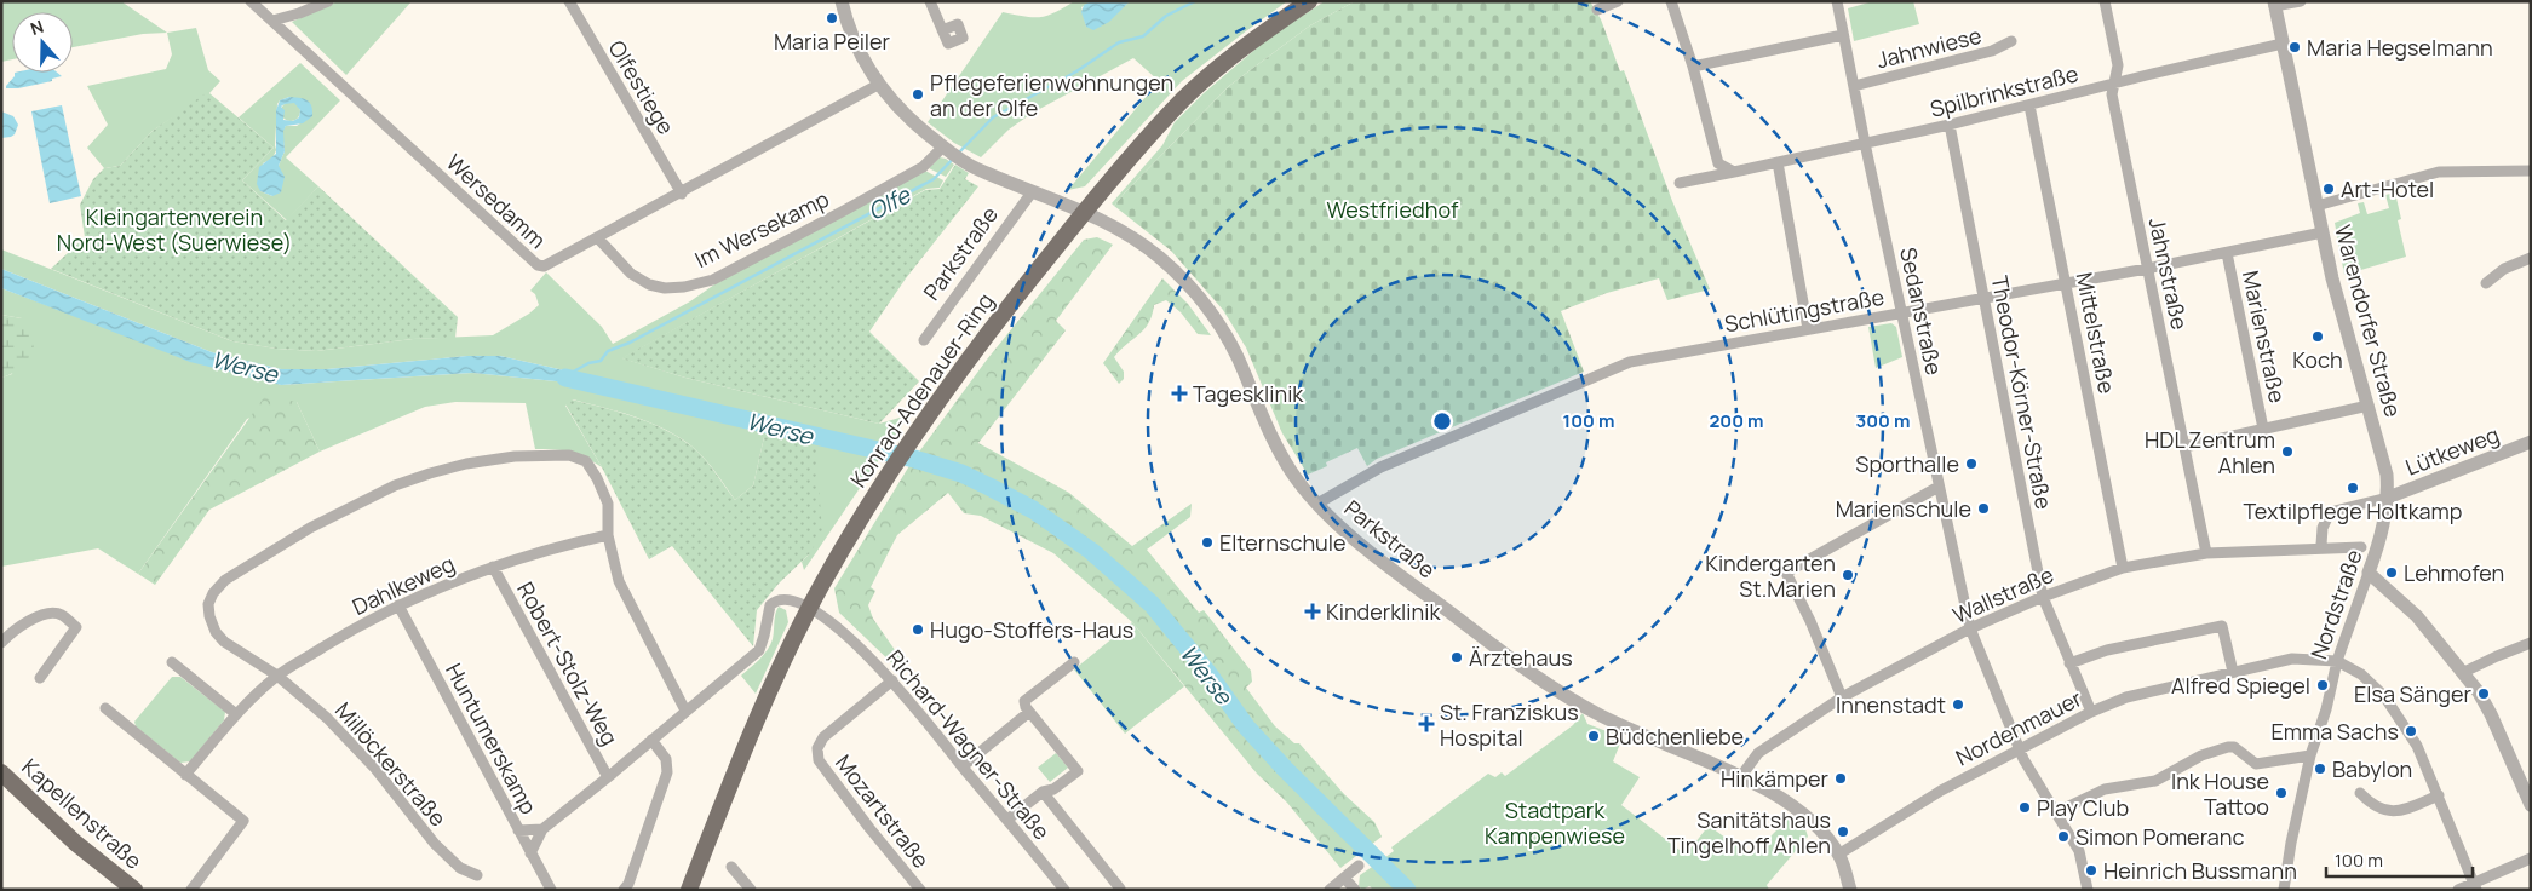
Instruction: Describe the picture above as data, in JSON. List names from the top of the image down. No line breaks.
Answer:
{"streets":{"main road":["Konrad-Adenauer-Ring","Kapellenstraße"],"street":["Jahnwiese","Olfestiege","Spilbrinkstraße","Wersedamm","Im Wersekamp","Parkstraße","Jahnstraße","Schlütingstraße","Sedanstraße","Warendorfer Straße","Mittelstraße","Marienstraße","Theodor-Körner-Straße","Lütkeweg","Dahlkeweg","Wallstraße","Nordstraße","Robert-Stolz-Weg","Nordenmauer","Huntumerskamp","Richard-Wagner-Straße","Millöckerstraße","Mozartstraße"]},"crossings":[["Jahnwiese","Sedanstraße"],["Olfestiege","Wersedamm"],["Spilbrinkstraße","Jahnstraße"],["Spilbrinkstraße","Sedanstraße"],["Spilbrinkstraße","Warendorfer Straße"],["Spilbrinkstraße","Mittelstraße"],["Spilbrinkstraße","Theodor-Körner-Straße"],["Wersedamm","Im Wersekamp"],["Wersedamm","Parkstraße"],["Im Wersekamp","Parkstraße"],["Parkstraße","Schlütingstraße"],["Parkstraße","Konrad-Adenauer-Ring"],["Parkstraße","Wallstraße"],["Parkstraße","Nordenmauer"],["Jahnstraße","Schlütingstraße"],["Jahnstraße","Wallstraße"],["Schlütingstraße","Sedanstraße"],["Schlütingstraße","Warendorfer Straße"],["Schlütingstraße","Mittelstraße"],["Schlütingstraße","Marienstraße"],["Schlütingstraße","Theodor-Körner-Straße"],["Sedanstraße","Wallstraße"],["Sedanstraße","Nordenmauer"],["Warendorfer Straße","Lütkeweg"],["Warendorfer Straße","Nordstraße"],["Mittelstraße","Wallstraße"],["Konrad-Adenauer-Ring","Richard-Wagner-Straße"],["Theodor-Körner-Straße","Wallstraße"],["Theodor-Körner-Straße","Nordenmauer"],["Dahlkeweg","Robert-Stolz-Weg"],["Dahlkeweg","Huntumerskamp"],["Dahlkeweg","Millöckerstraße"],["Nordstraße","Nordenmauer"],["Richard-Wagner-Straße","Mozartstraße"]],"water":["Olfe","Werse"],"parks":["Westfriedhof","Kleingartenverein Nord-West (Suerwiese)","Stadtpark Kampenwiese"],"places":{"other":["Maria Peiler","Maria Hegselmann","Pflegeferienwohnungen an der Olfe","Art-Hotel","Koch","HDL Zentrum Ahlen","Sporthalle","Textilpflege Holtkamp","Marienschule","Elternschule","Lehmofen","Kindergarten St.Marien","Hugo-Stoffers-Haus","Ärztehaus","Alfred Spiegel","Elsa Sänger","Innenstadt","Emma Sachs","Büdchenliebe","Babylon","Hinkämper","Ink House Tattoo","Play Club","Sanitätshaus Tingelhoff Ahlen","Simon Pomeranc","Heinrich Bussmann"],"health":["Tagesklinik","Kinderklinik","St. Franziskus Hospital"]},"scale_bar":"100 m","north":"top","rings":["100 m","200 m","300 m"]}
